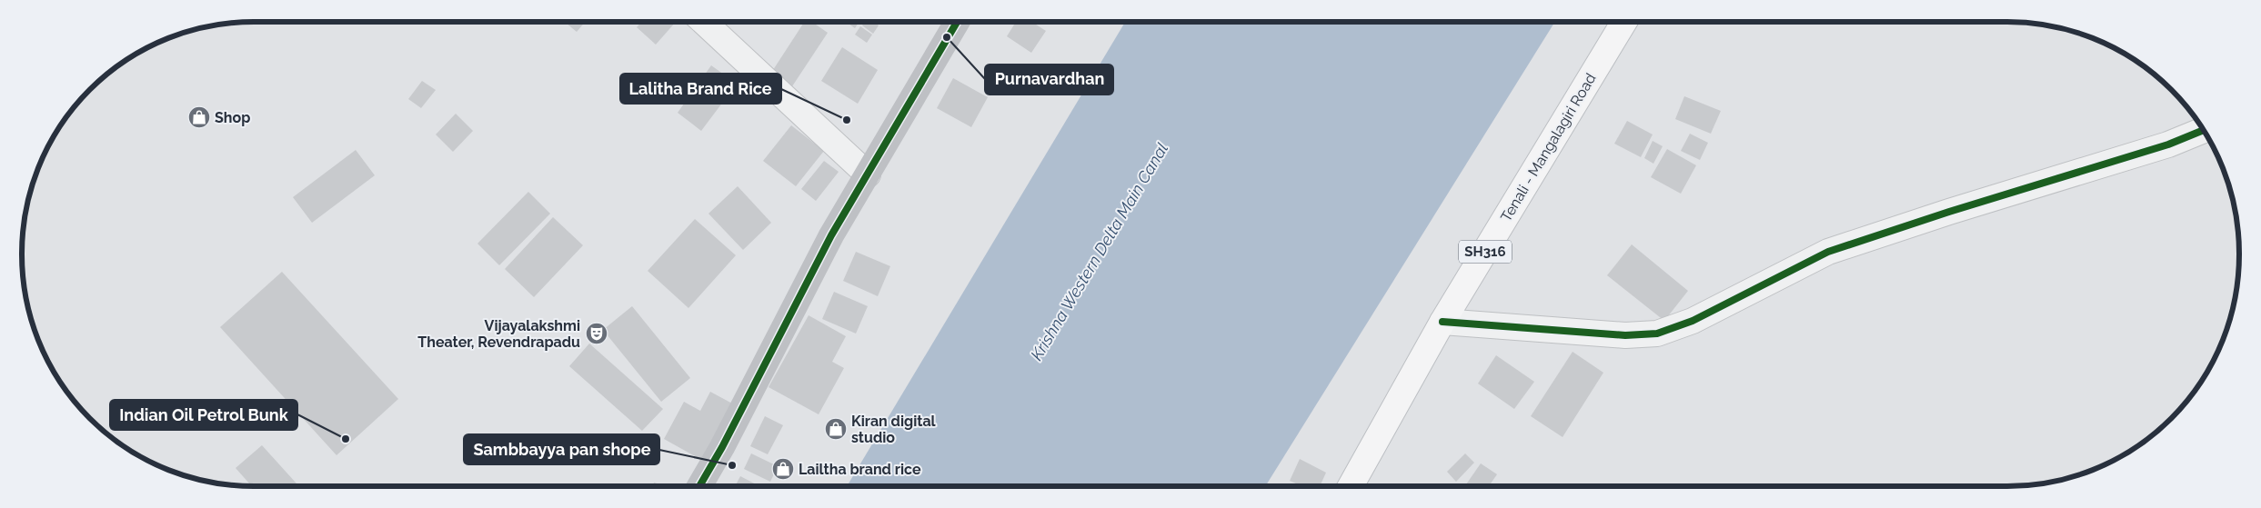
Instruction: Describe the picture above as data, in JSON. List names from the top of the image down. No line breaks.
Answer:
{"streets":{"main road":["Tenali - Mangalagiri Road","SH316"]},"water":["Krishna Western Delta Main Canal"],"places":{"other":["Purnavardhan","Lalitha Brand Rice","Indian Oil Petrol Bunk","Sambbayya pan shope"],"shop":["Shop","Kiran digital studio","Lailtha brand rice"],"theatre":["Vijayalakshmi Theater, Revendrapadu"]}}
